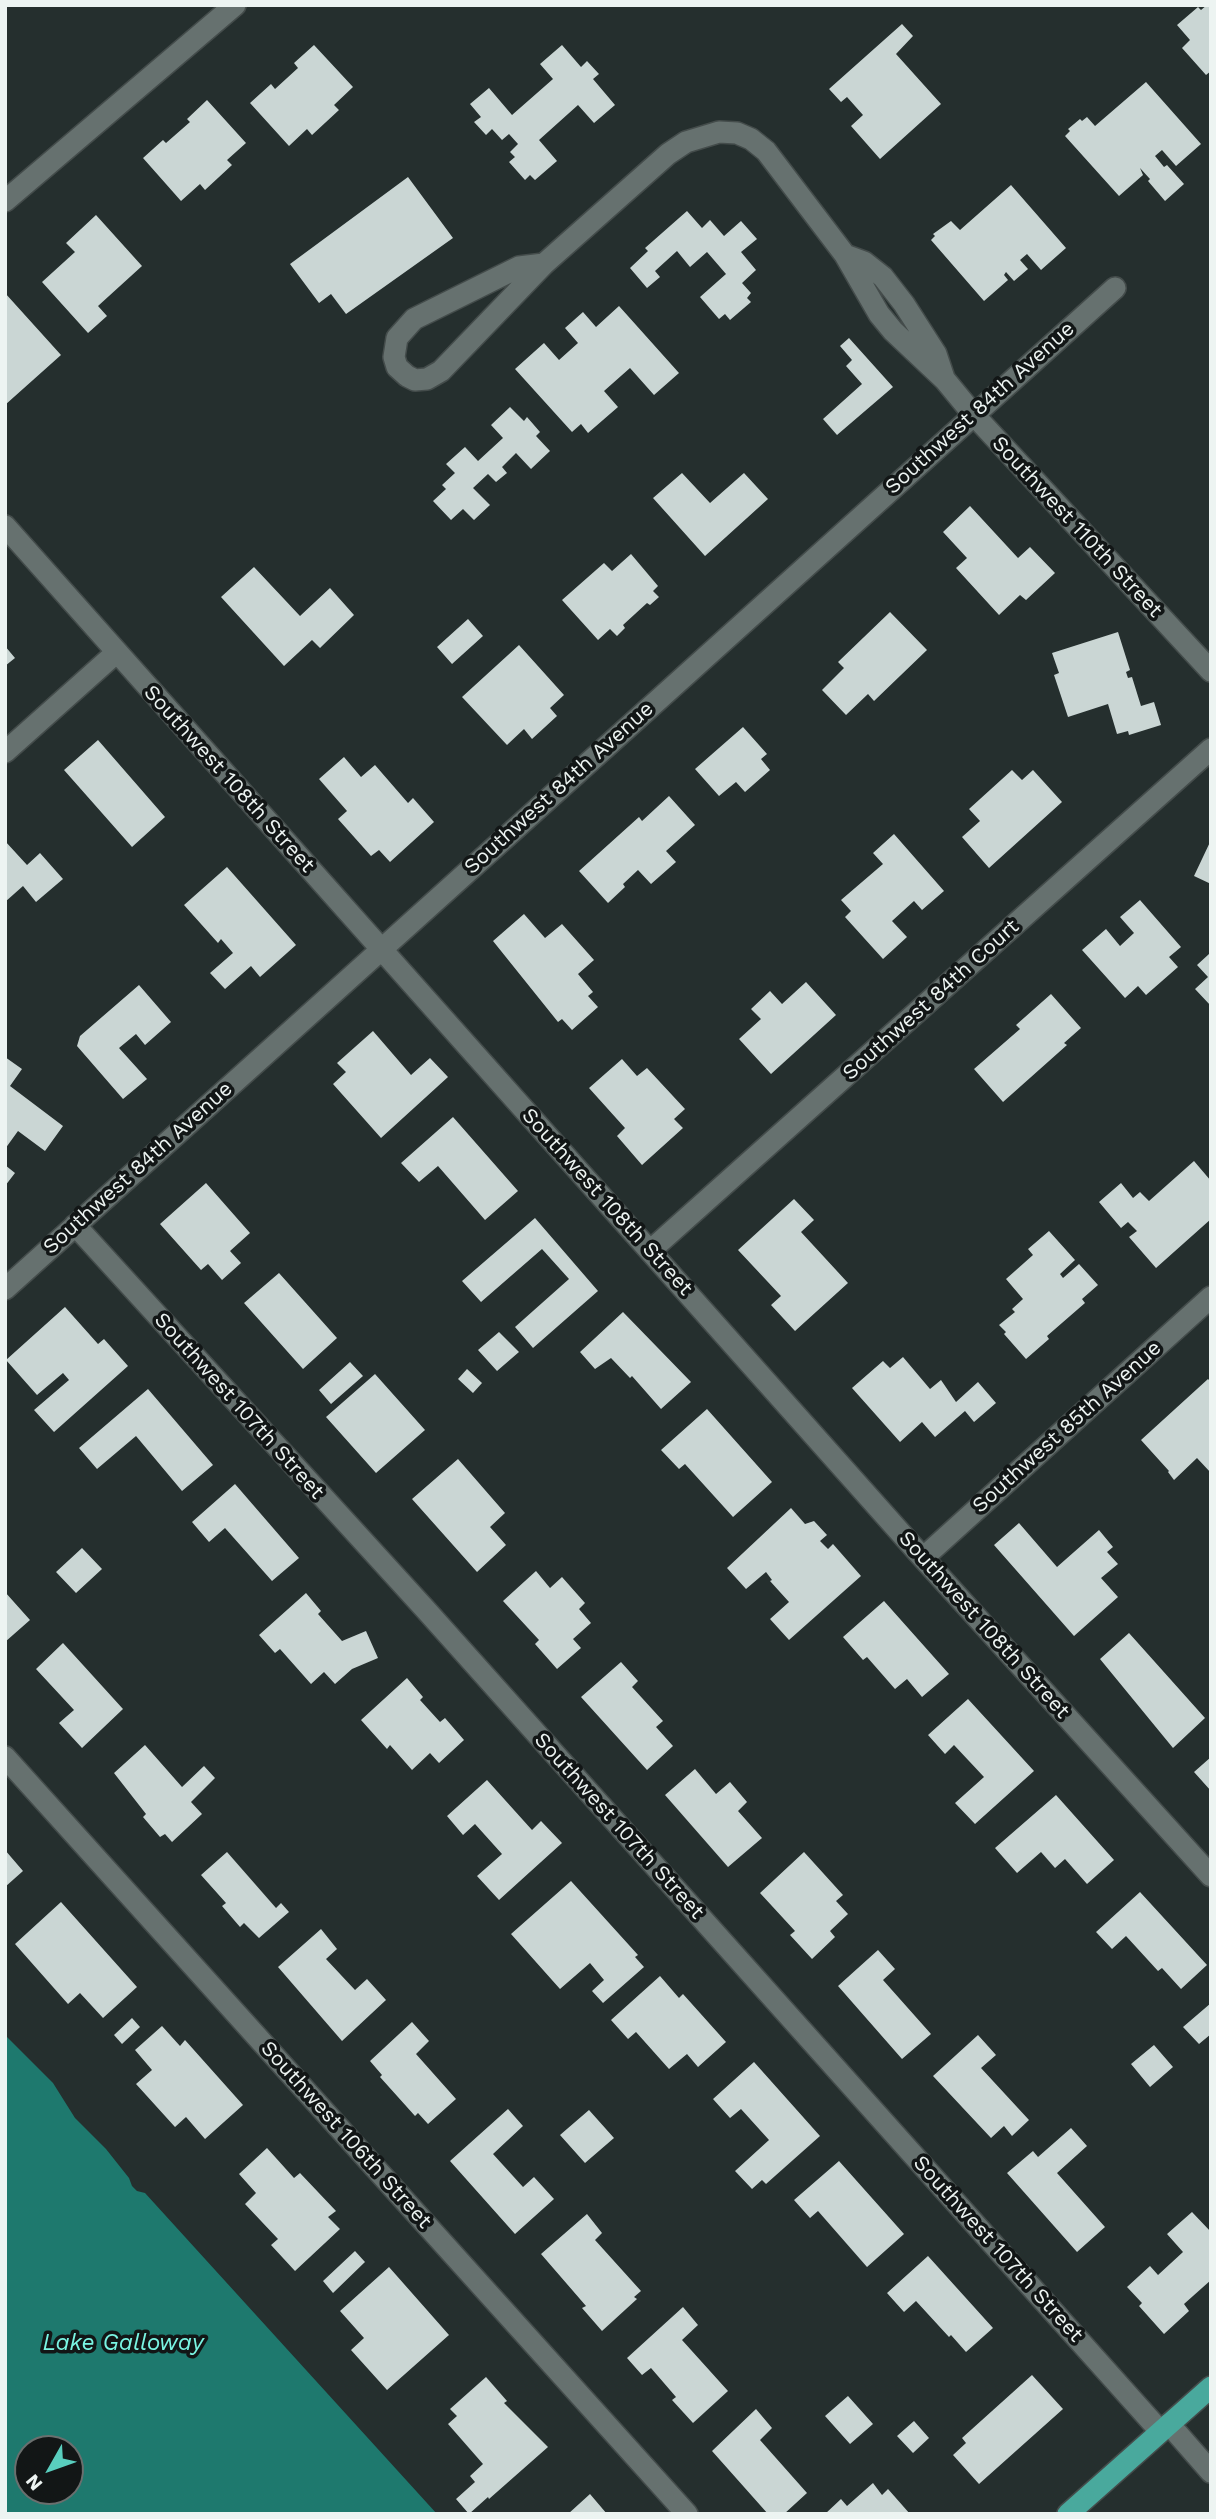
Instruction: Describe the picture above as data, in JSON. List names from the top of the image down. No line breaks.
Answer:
{"streets":{"street":["Southwest 84th Avenue","Southwest 110th Street","Southwest 108th Street","Southwest 84th Court","Southwest 107th Street","Southwest 85th Avenue","Southwest 106th Street"]},"crossings":[["Southwest 84th Avenue","Southwest 110th Street"],["Southwest 84th Avenue","Southwest 108th Street"],["Southwest 84th Avenue","Southwest 107th Street"],["Southwest 108th Street","Southwest 84th Court"],["Southwest 108th Street","Southwest 85th Avenue"]],"water":["Lake Galloway"],"north":"bottom left"}
